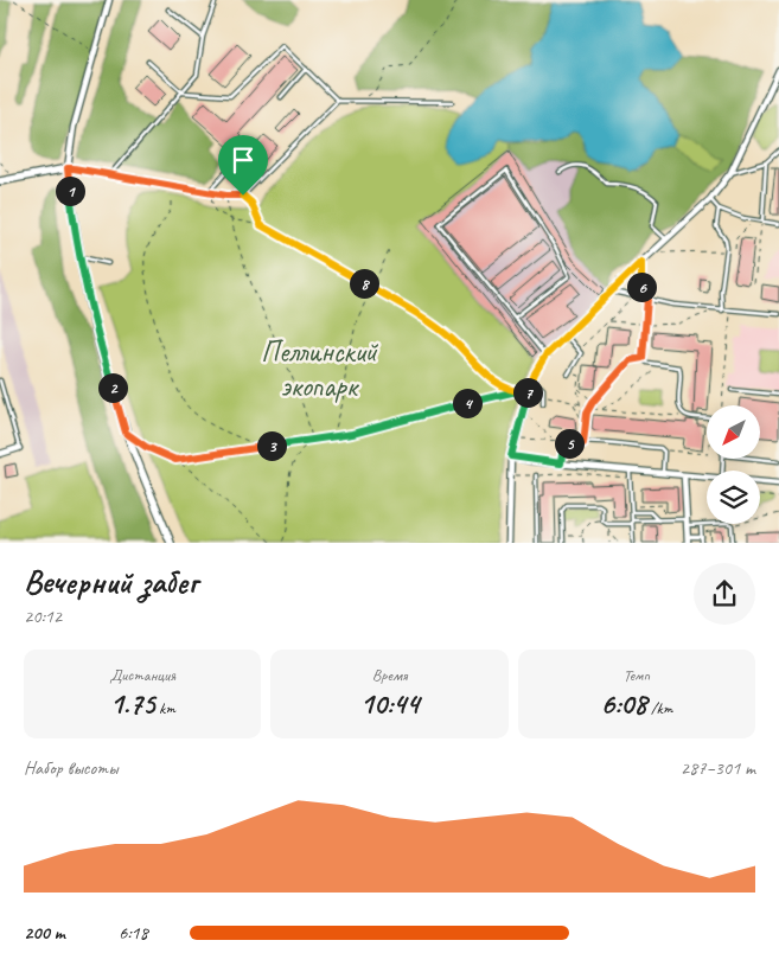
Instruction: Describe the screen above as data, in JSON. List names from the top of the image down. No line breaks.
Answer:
{"parks":["Пеллинский экопарк"],"north":"bottom left","page":{"pins":["1","8","6","2","7","4","5","3"],"heading":["Вечерний забег","20:12"],"stats":[["Дистанция","1.75 km"],["Время","10:44"],["Темп","6:08 /km"]],"chart":["Набор высоты","287–301 m"],"list":[{"name":"200 m","note":"6:18"}]}}
